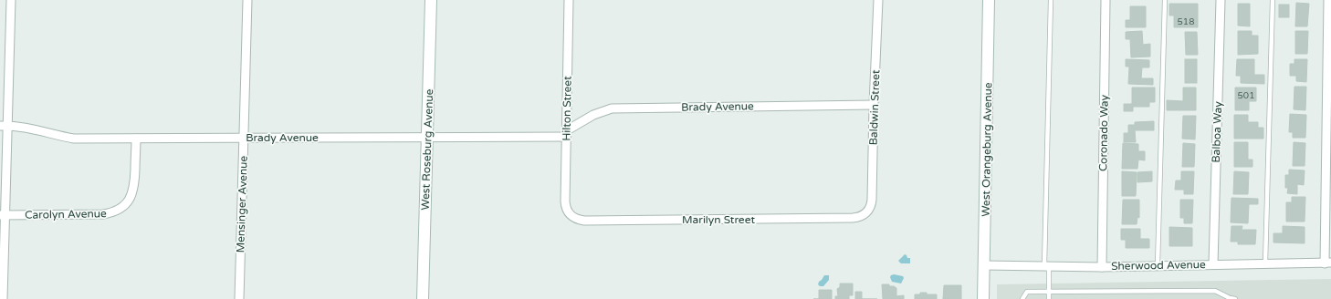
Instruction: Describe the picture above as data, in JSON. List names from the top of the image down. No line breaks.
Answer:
{"streets":{"street":["Brady Avenue","Baldwin Street","Hilton Street","Balboa Way","Coronado Way","West Roseburg Avenue","West Orangeburg Avenue","Mensinger Avenue","Carolyn Avenue","Marilyn Street","Sherwood Avenue"]},"crossings":[["Brady Avenue","Baldwin Street"],["Brady Avenue","Hilton Street"],["Brady Avenue","West Roseburg Avenue"],["Brady Avenue","Mensinger Avenue"],["Brady Avenue","Carolyn Avenue"],["Baldwin Street","Marilyn Street"],["Hilton Street","Marilyn Street"],["Balboa Way","Sherwood Avenue"],["Coronado Way","Sherwood Avenue"],["West Orangeburg Avenue","Sherwood Avenue"]],"house_numbers":["518","501"]}
